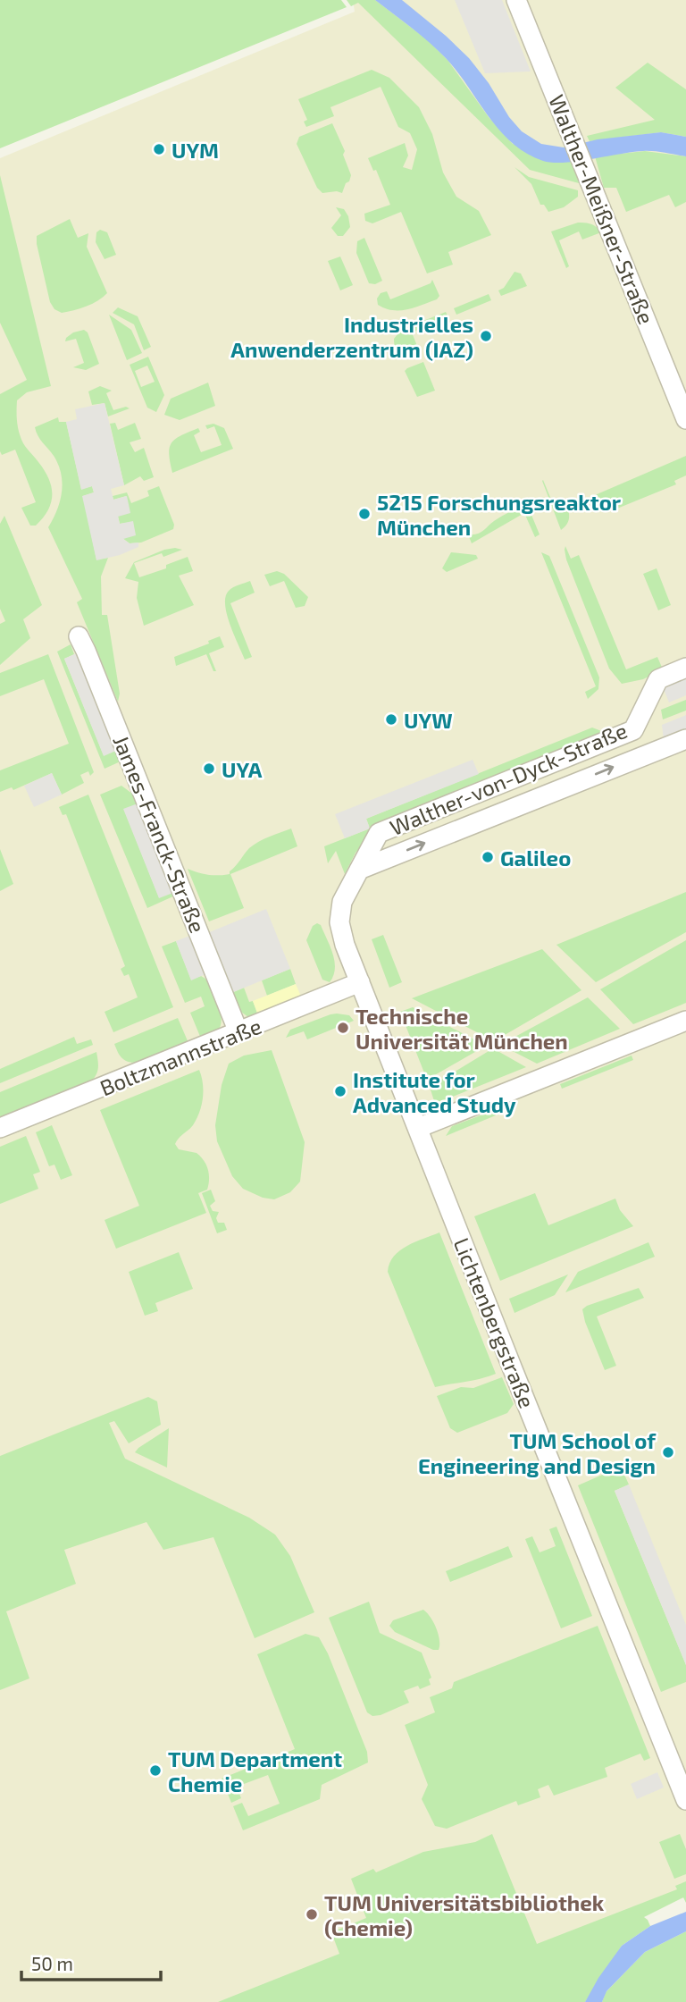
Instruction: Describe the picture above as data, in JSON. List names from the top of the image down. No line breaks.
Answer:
{"streets":{"street":["Walther-Meißner-Straße","Walther-von-Dyck-Straße","James-Franck-Straße","Boltzmannstraße","Lichtenbergstraße"]},"crossings":[["Walther-von-Dyck-Straße","Lichtenbergstraße"],["James-Franck-Straße","Boltzmannstraße"],["Boltzmannstraße","Lichtenbergstraße"]],"places":["UYM","Industrielles Anwenderzentrum (IAZ)","5215 Forschungsreaktor München","UYW","UYA","Galileo","Technische Universität München","Institute for Advanced Study","TUM School of Engineering and Design","TUM Department Chemie","TUM Universitätsbibliothek (Chemie)"],"scale_bar":"50 m"}
